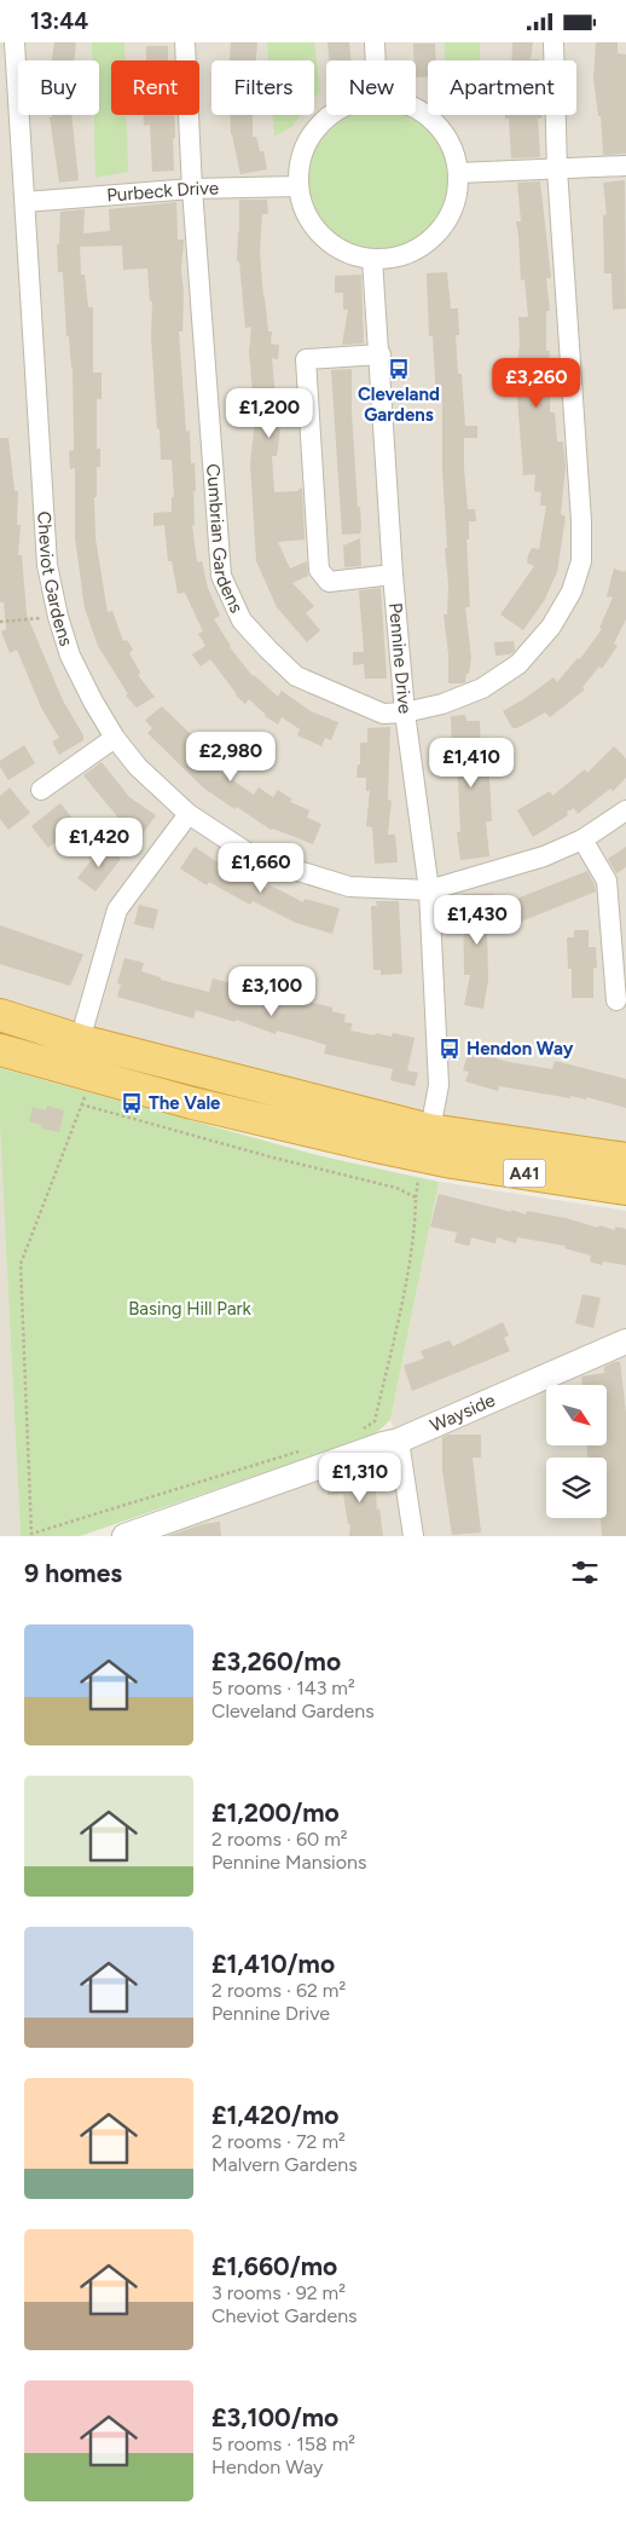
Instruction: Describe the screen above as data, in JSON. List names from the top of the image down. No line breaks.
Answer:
{"streets":{"highway":["A41"],"street":["Purbeck Drive","Cumbrian Gardens","Cheviot Gardens","Pennine Drive","Wayside"]},"crossings":[["Purbeck Drive","Cumbrian Gardens"],["Purbeck Drive","Cheviot Gardens"],["Cumbrian Gardens","Pennine Drive"],["Cheviot Gardens","Pennine Drive"],["Pennine Drive","A41"]],"parks":["Basing Hill Park"],"places":{"bus stop":["Cleveland Gardens","Hendon Way","The Vale"]},"north":"bottom right","page":{"status":"13:44","chip":["Buy","Rent","Filters","New","Apartment"],"price":["£3,260","£1,200","£2,980","£1,410","£1,420","£1,660","£1,430","£3,100","£1,310"],"heading":"9 homes","list":[{"name":"£3,260/mo","note":"5 rooms · 143 m² · Cleveland Gardens"},{"name":"£1,200/mo","note":"2 rooms · 60 m² · Pennine Mansions"},{"name":"£1,410/mo","note":"2 rooms · 62 m² · Pennine Drive"},{"name":"£1,420/mo","note":"2 rooms · 72 m² · Malvern Gardens"},{"name":"£1,660/mo","note":"3 rooms · 92 m² · Cheviot Gardens"},{"name":"£3,100/mo","note":"5 rooms · 158 m² · Hendon Way"}]}}
